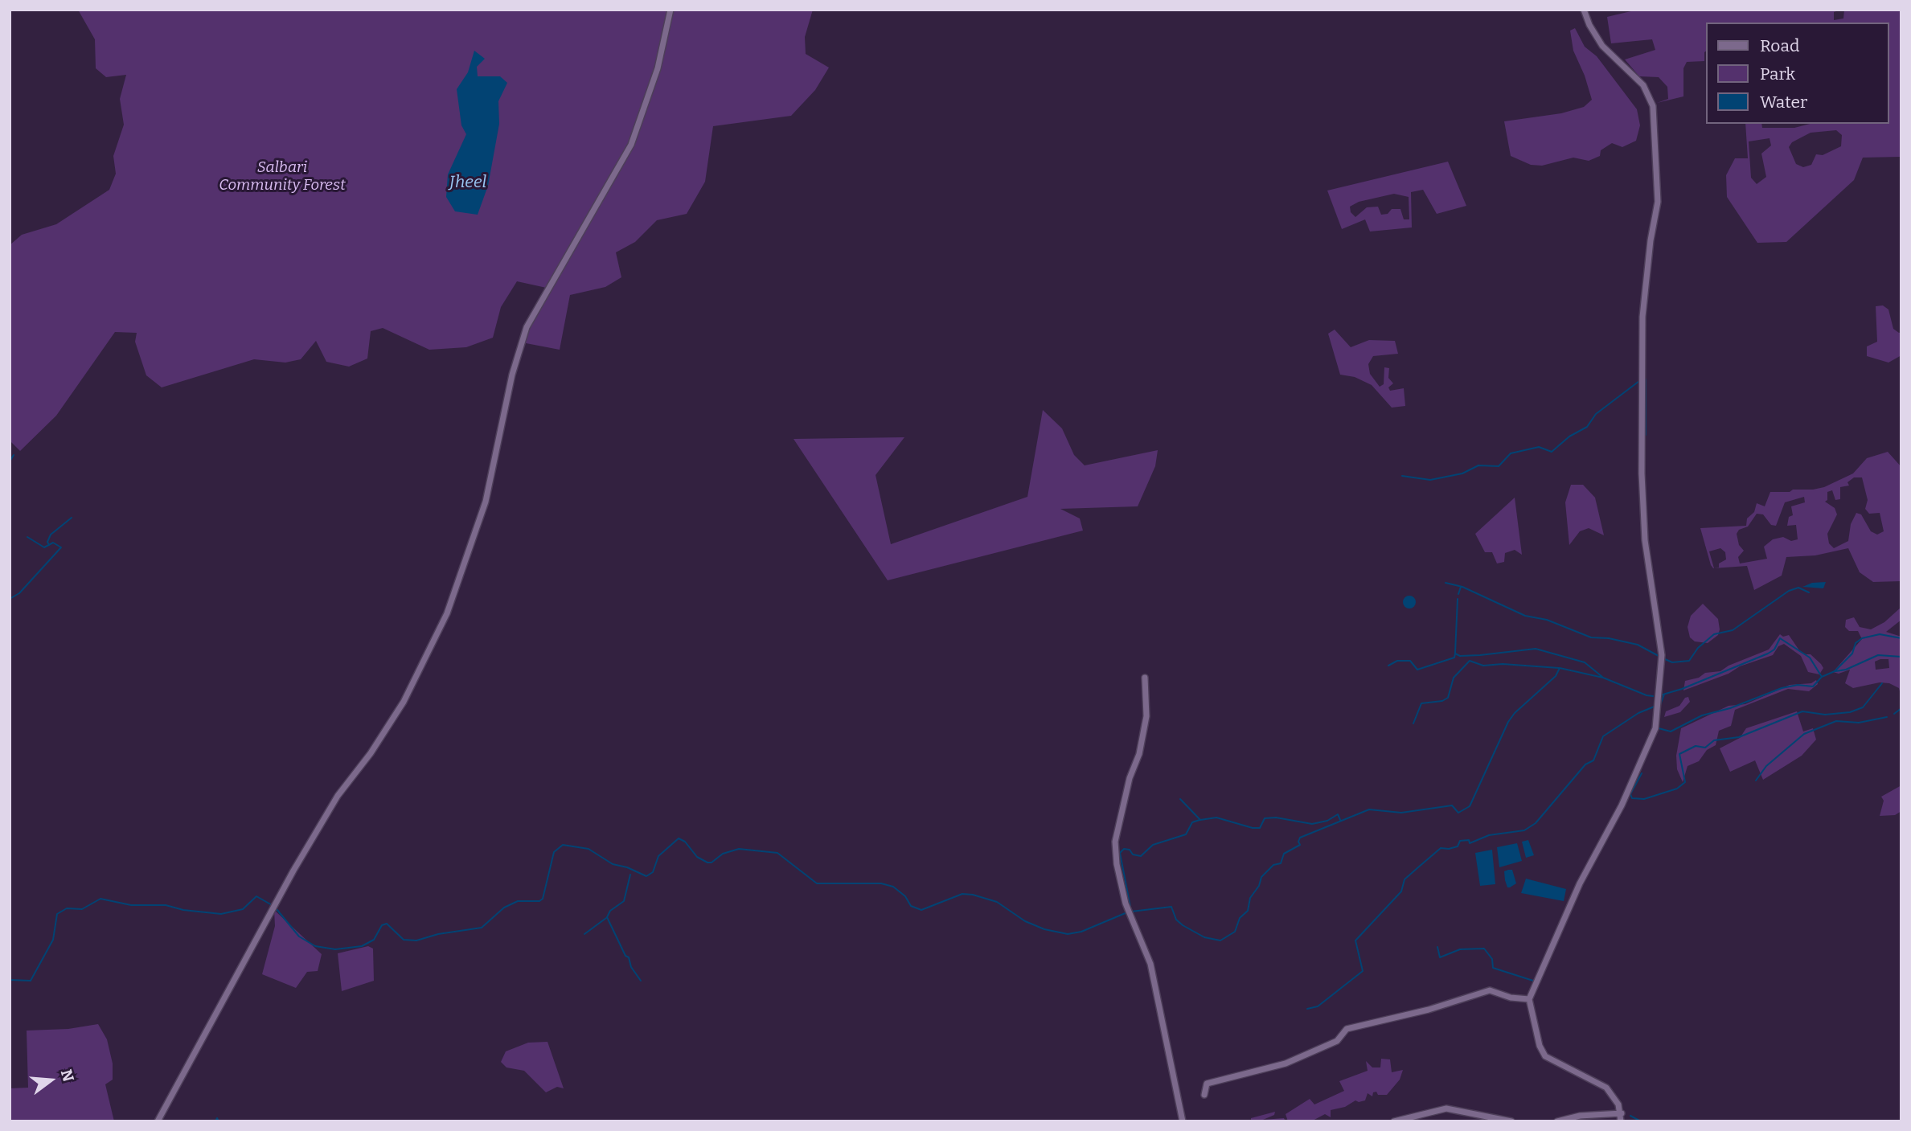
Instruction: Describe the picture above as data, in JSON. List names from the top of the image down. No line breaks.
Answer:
{"water":["Jheel"],"parks":["Salbari Community Forest"],"legend":["Road","Park","Water"],"north":"right"}
